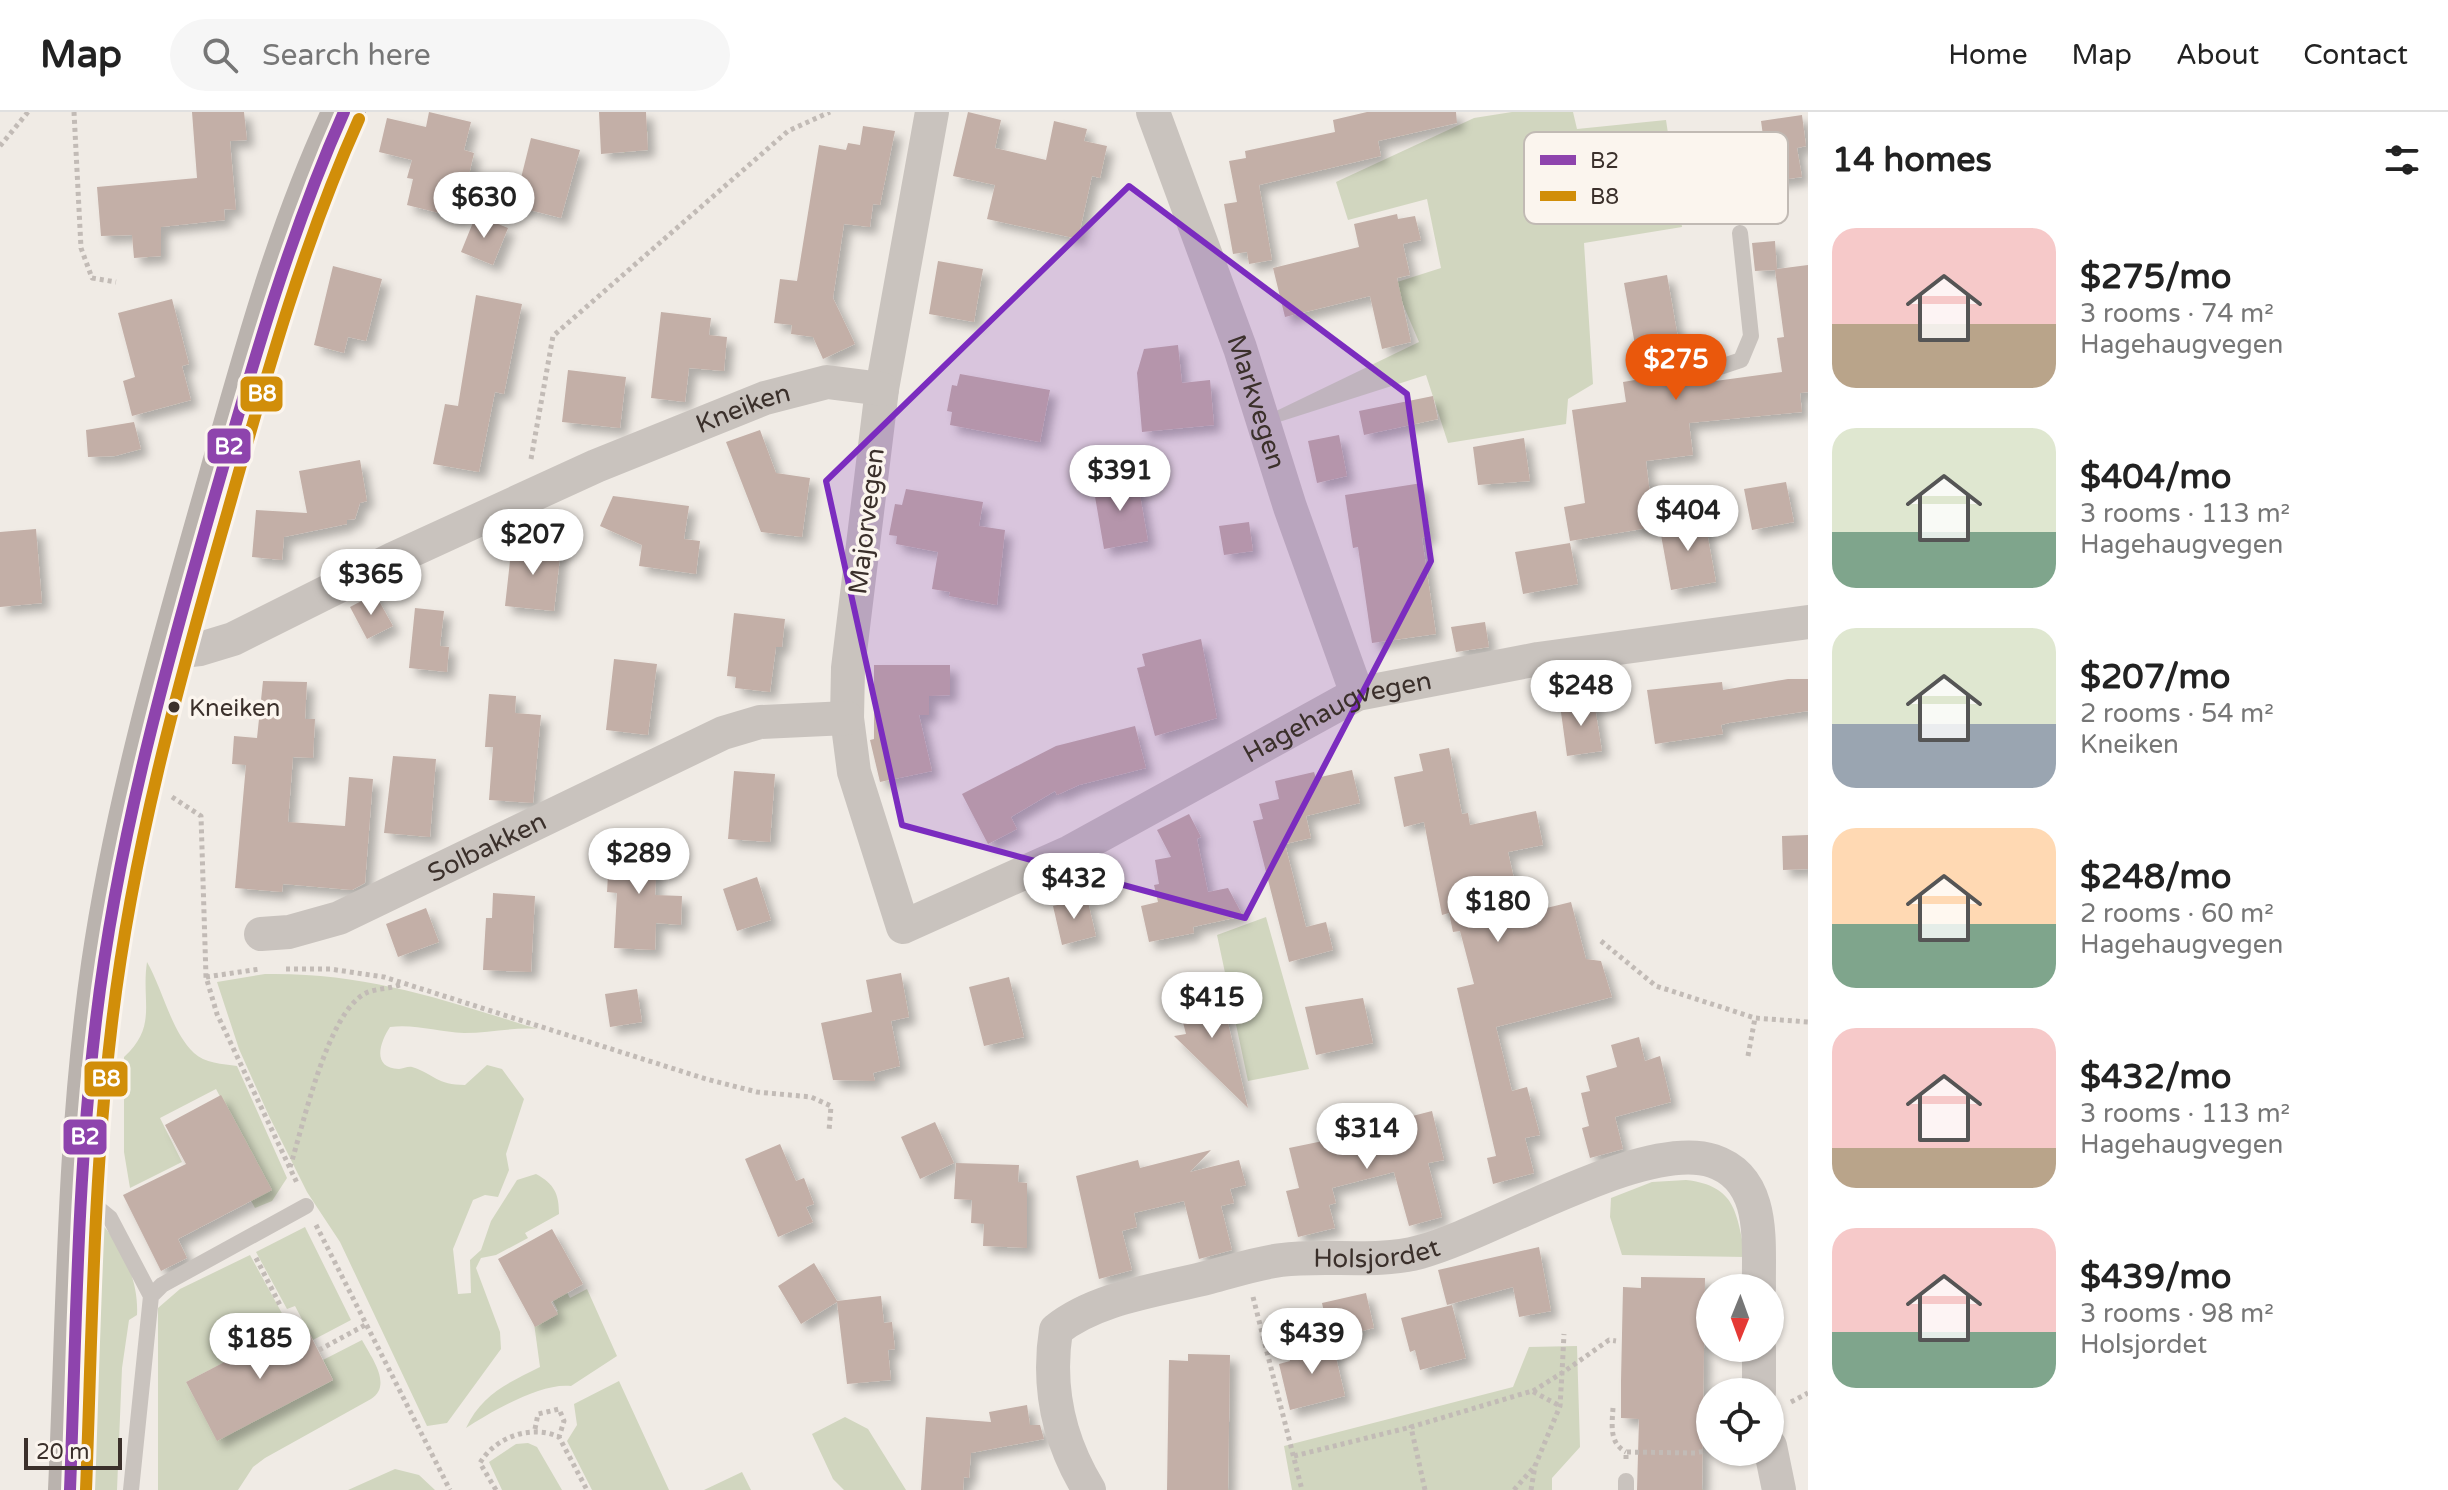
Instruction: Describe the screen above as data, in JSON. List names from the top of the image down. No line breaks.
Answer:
{"streets":{"street":["Markvegen","Kneiken","Majorvegen","Hagehaugvegen","Solbakken","Holsjordet"]},"crossings":[["Markvegen","Hagehaugvegen"],["Kneiken","Majorvegen"],["Majorvegen","Hagehaugvegen"],["Majorvegen","Solbakken"]],"places":["Kneiken"],"lines":["transit line B2","transit line B8"],"legend":["B2","B8"],"scale_bar":"20 m","north":"bottom","page":{"header":"Map","search":"Search here","nav":["Home","Map","About","Contact"],"heading":"14 homes","price":["$630","$275","$391","$404","$207","$365","$248","$289","$432","$180","$415","$314","$439","$185"],"list":[{"name":"$275/mo","note":"3 rooms · 74 m² · Hagehaugvegen"},{"name":"$404/mo","note":"3 rooms · 113 m² · Hagehaugvegen"},{"name":"$207/mo","note":"2 rooms · 54 m² · Kneiken"},{"name":"$248/mo","note":"2 rooms · 60 m² · Hagehaugvegen"},{"name":"$432/mo","note":"3 rooms · 113 m² · Hagehaugvegen"},{"name":"$439/mo","note":"3 rooms · 98 m² · Holsjordet"}],"scale":"20 m"}}
